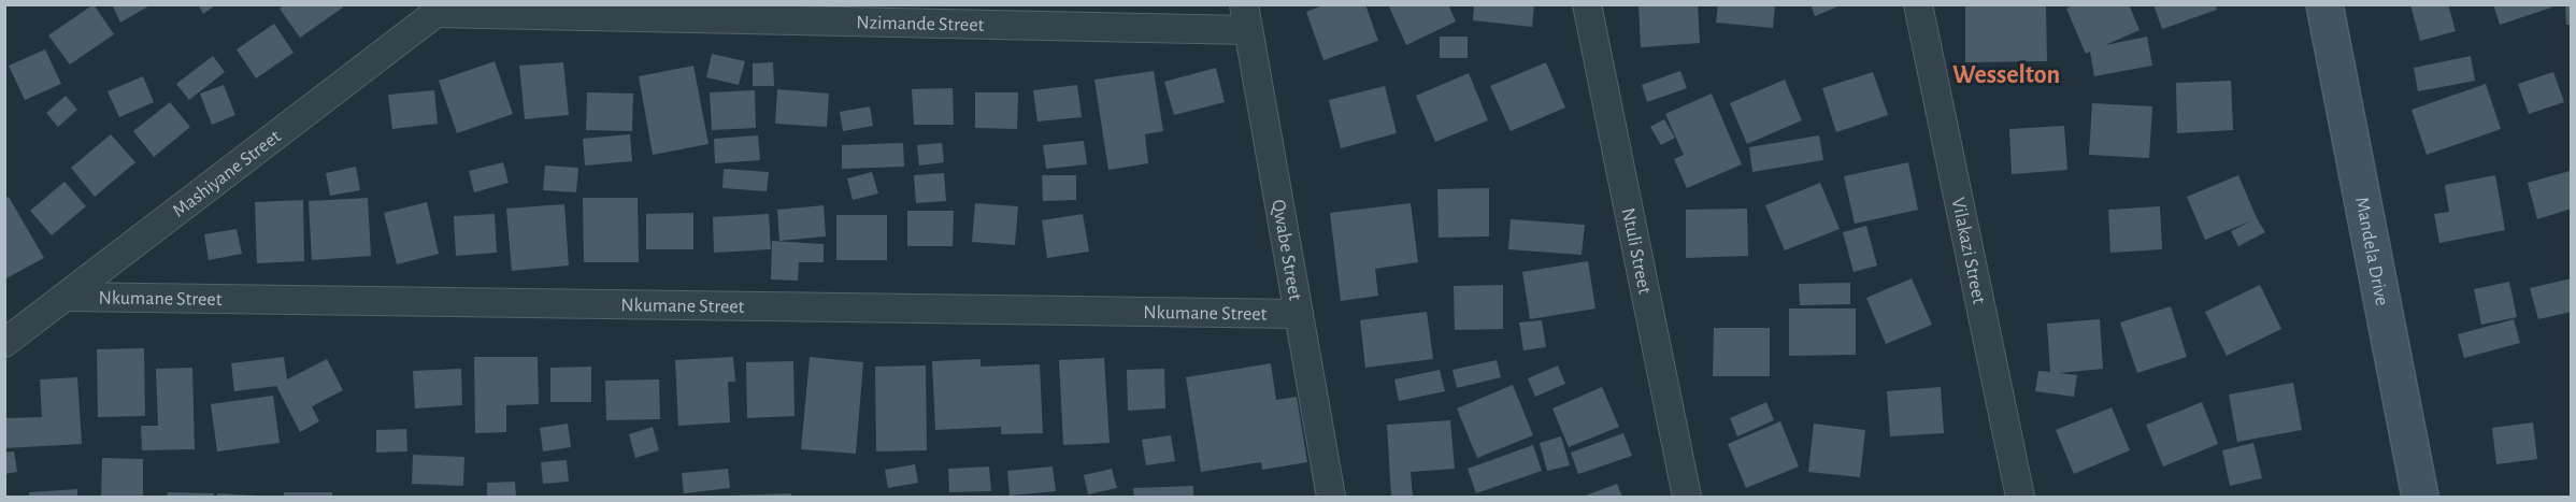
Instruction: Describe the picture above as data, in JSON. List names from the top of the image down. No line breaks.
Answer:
{"streets":{"street":["Nzimande Street","Mashiyane Street","Qwabe Street","Ntuli Street","Vilakazi Street","Mandela Drive","Nkumane Street"]},"crossings":[["Nzimande Street","Mashiyane Street"],["Nzimande Street","Qwabe Street"],["Mashiyane Street","Nkumane Street"],["Qwabe Street","Nkumane Street"]],"districts":["Wesselton"]}
